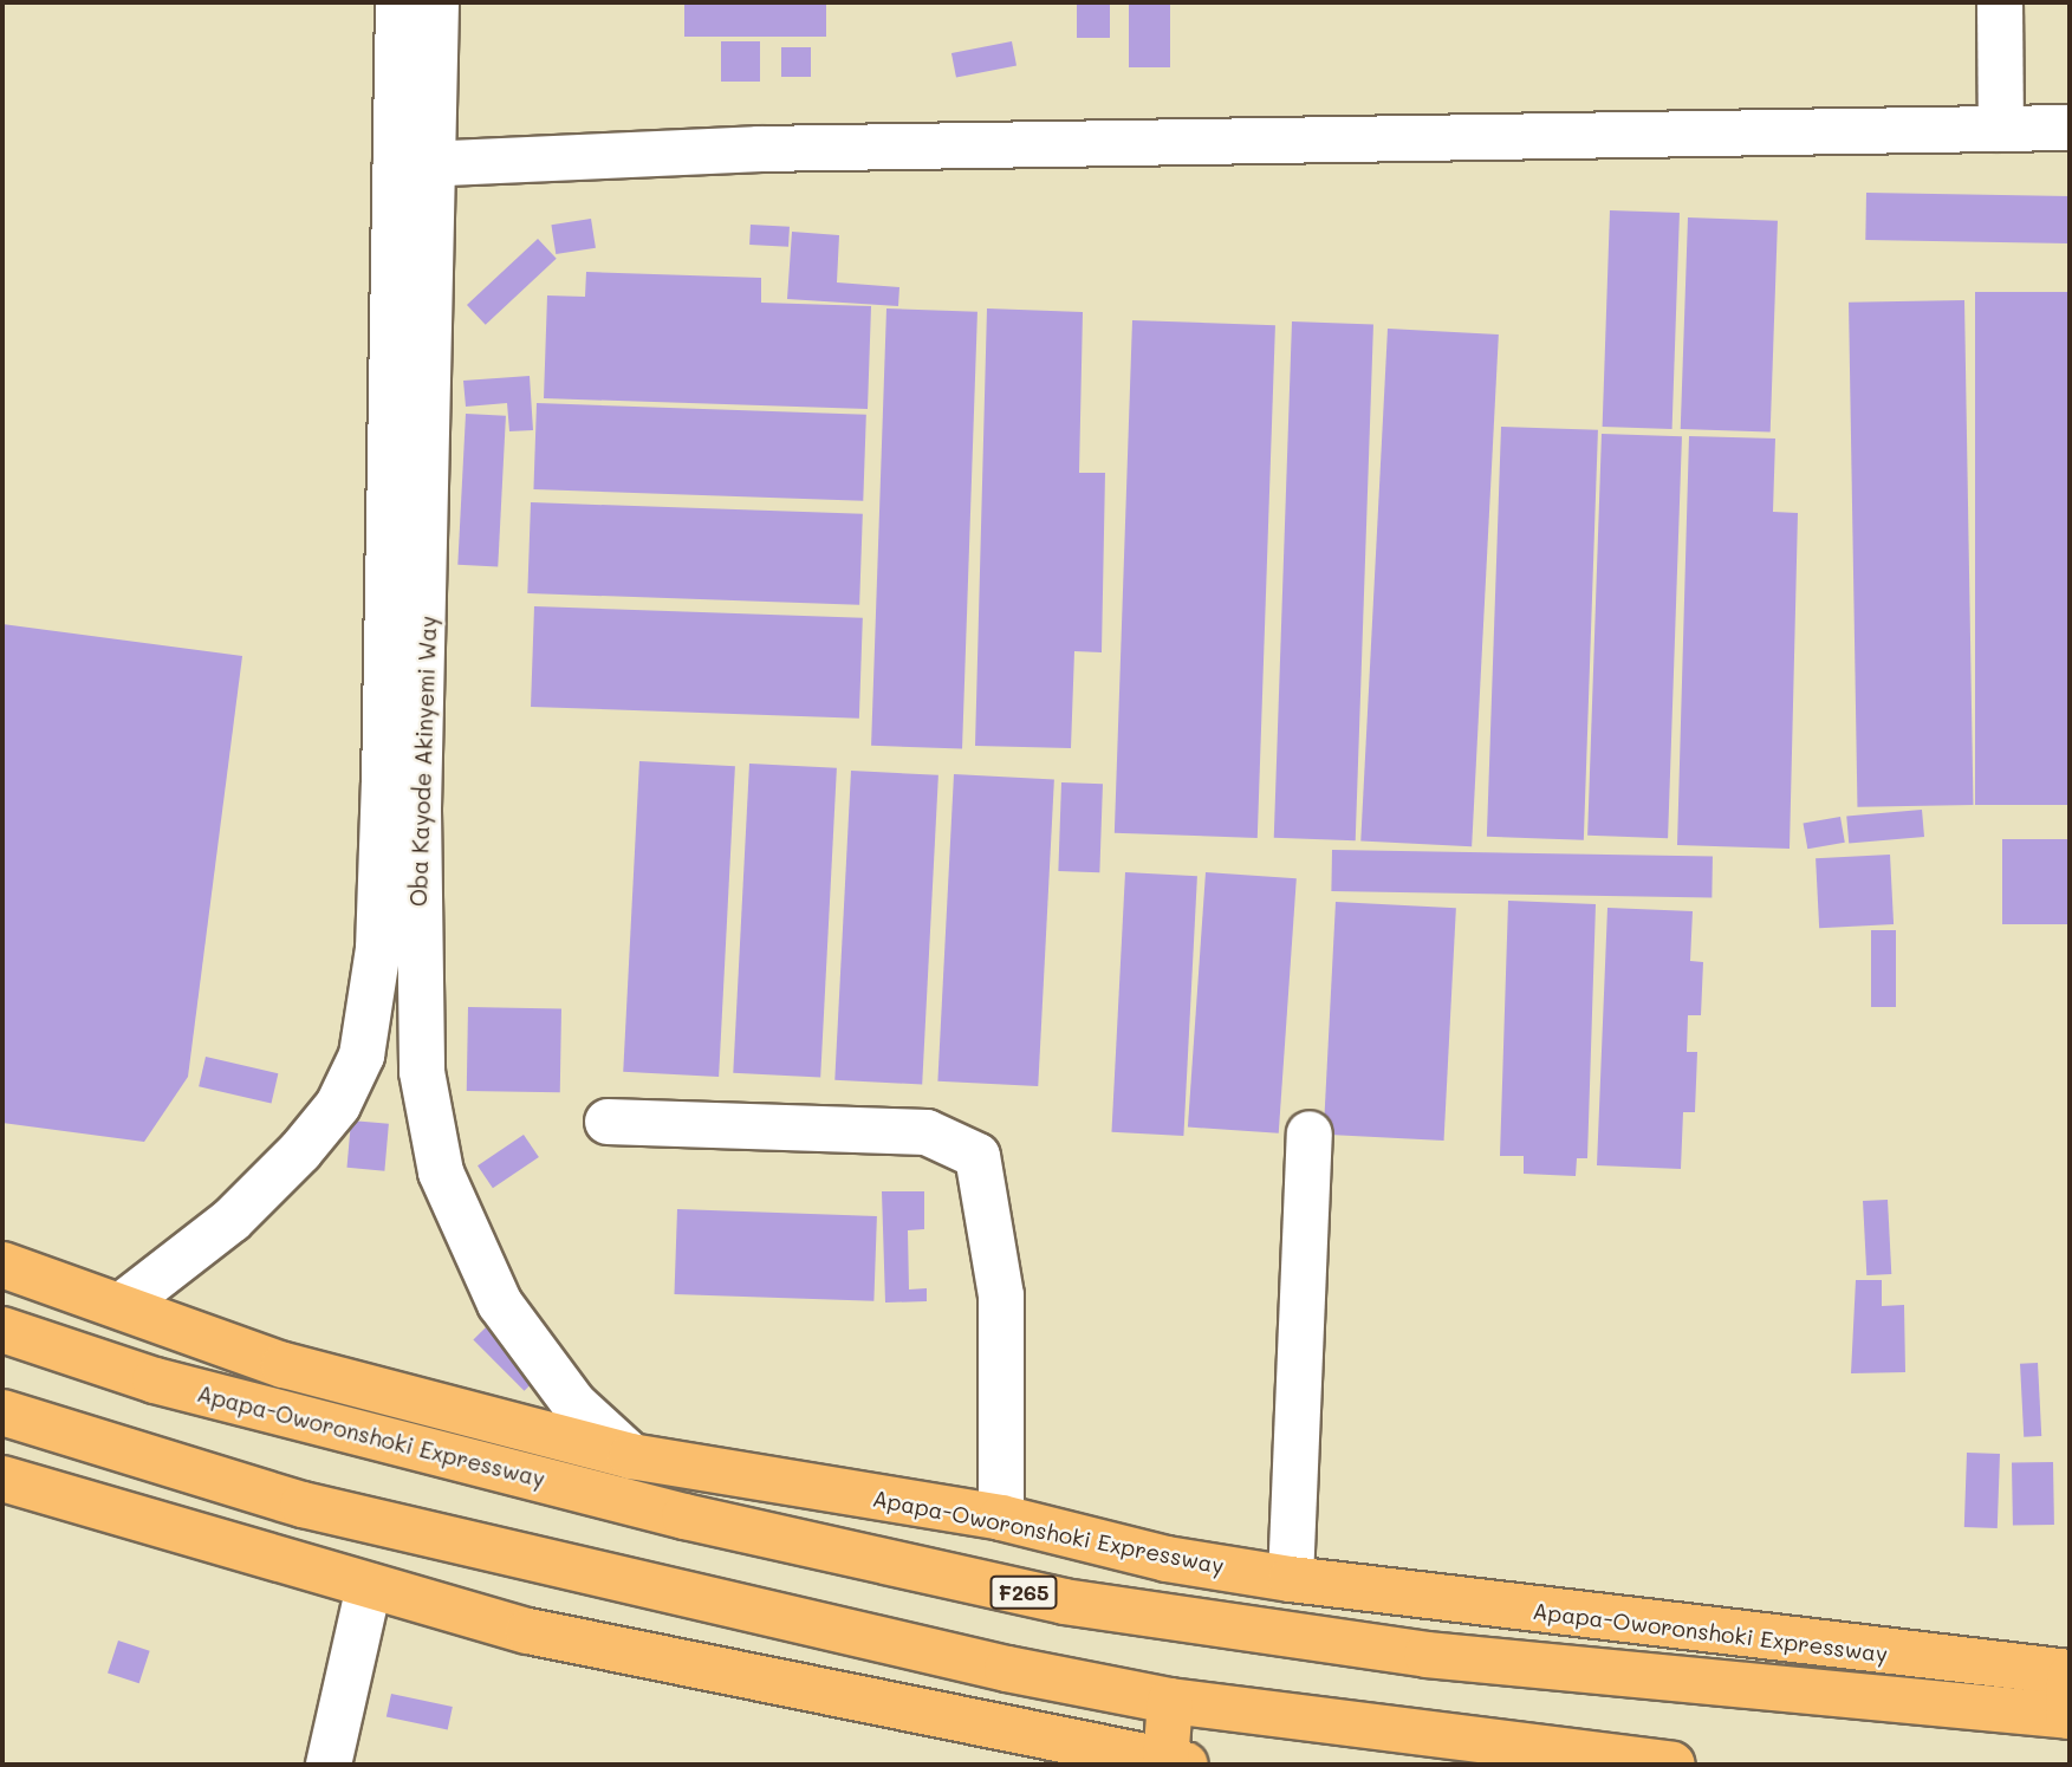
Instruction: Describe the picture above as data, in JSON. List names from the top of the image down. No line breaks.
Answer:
{"streets":{"main road":["Apapa-Oworonshoki Expressway","F265"],"street":["Oba Kayode Akinyemi Way"]},"crossings":[["Oba Kayode Akinyemi Way","Apapa-Oworonshoki Expressway"]]}
